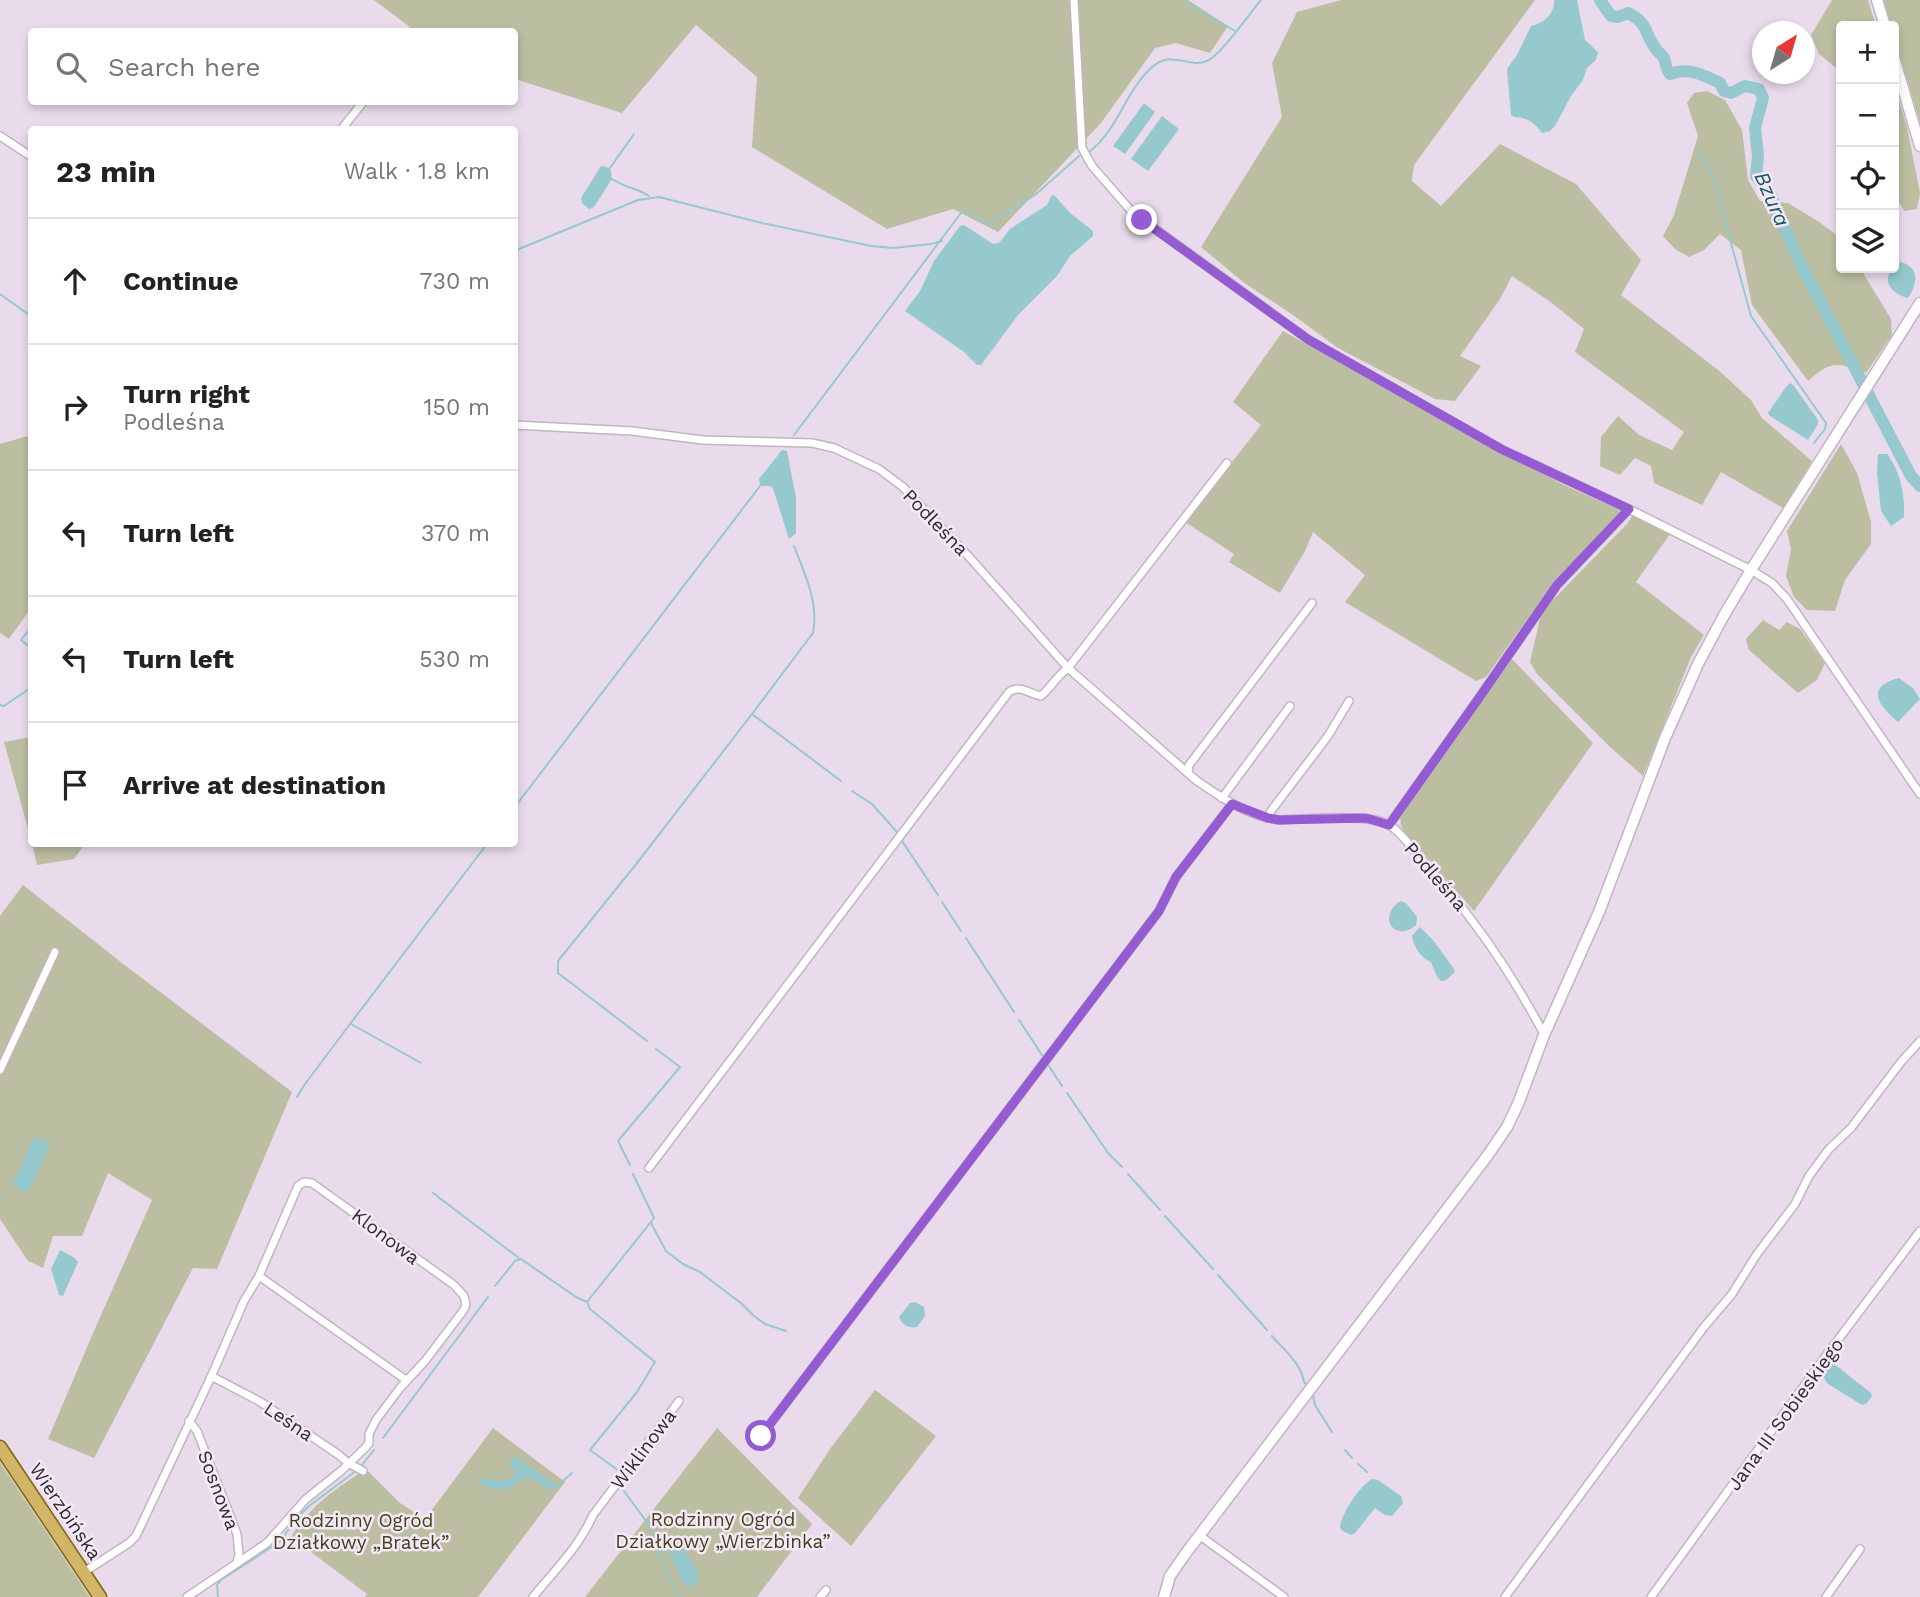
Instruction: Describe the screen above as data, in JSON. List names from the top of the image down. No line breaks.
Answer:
{"streets":{"main road":["Wierzbińska"],"street":["Podleśna","Klonowa","Jana III Sobieskiego","Leśna","Wiklinowa","Sosnowa"]},"crossings":[["Klonowa","Leśna"],["Klonowa","Sosnowa"],["Klonowa","Wierzbińska"]],"water":["Bzura"],"parks":["Rodzinny Ogród Działkowy „Wierzbinka”","Rodzinny Ogród Działkowy „Bratek”"],"north":"top right","page":{"map_buttons":["+","−"],"search":"Search here","heading":["23 min","Walk · 1.8 km"],"list":[["Continue","730 m"],["Turn right","Podleśna","150 m"],["Turn left","370 m"],["Turn left","530 m"],"Arrive at destination"]}}
